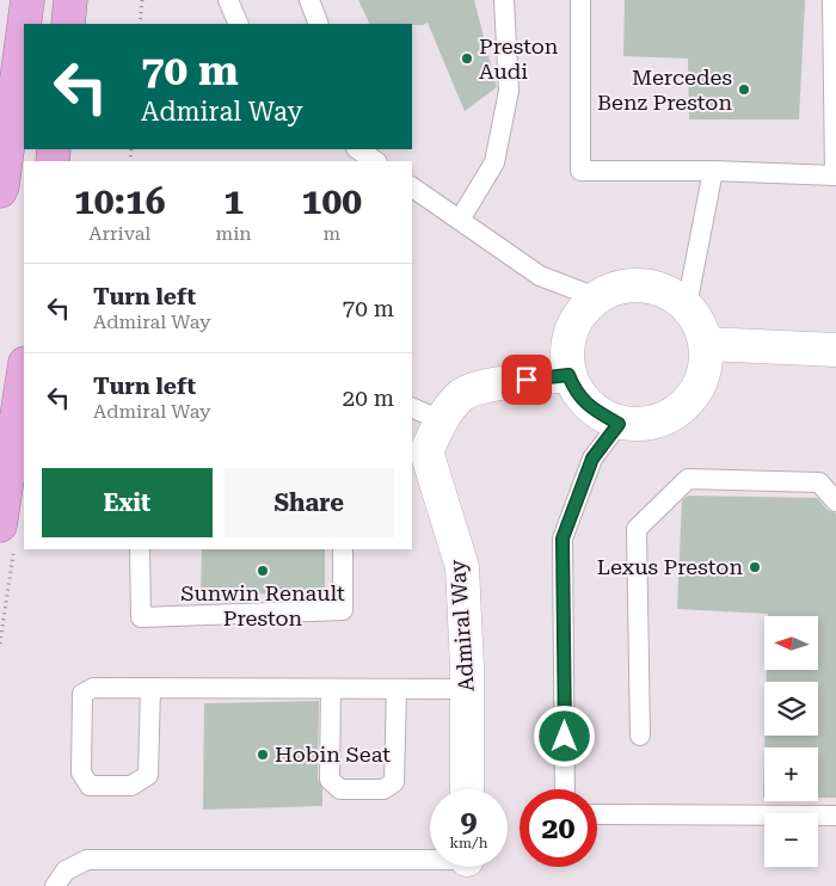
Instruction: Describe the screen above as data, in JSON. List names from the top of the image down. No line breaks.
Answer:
{"streets":{"street":["Admiral Way"]},"places":["Preston Audi","Mercedes Benz Preston","Lexus Preston","Sunwin Renault Preston","Hobin Seat"],"north":"left","page":{"turn":["70 m","Admiral Way"],"eta":["10:16","Arrival","1","min","100","m"],"list":[{"name":"Turn left","note":"Admiral Way","value":"70 m"},{"name":"Turn left","note":"Admiral Way","value":"20 m"}],"buttons":["Exit","Share"],"map_buttons":["+","−"],"speed":"9 km/h","limit":"20"}}
